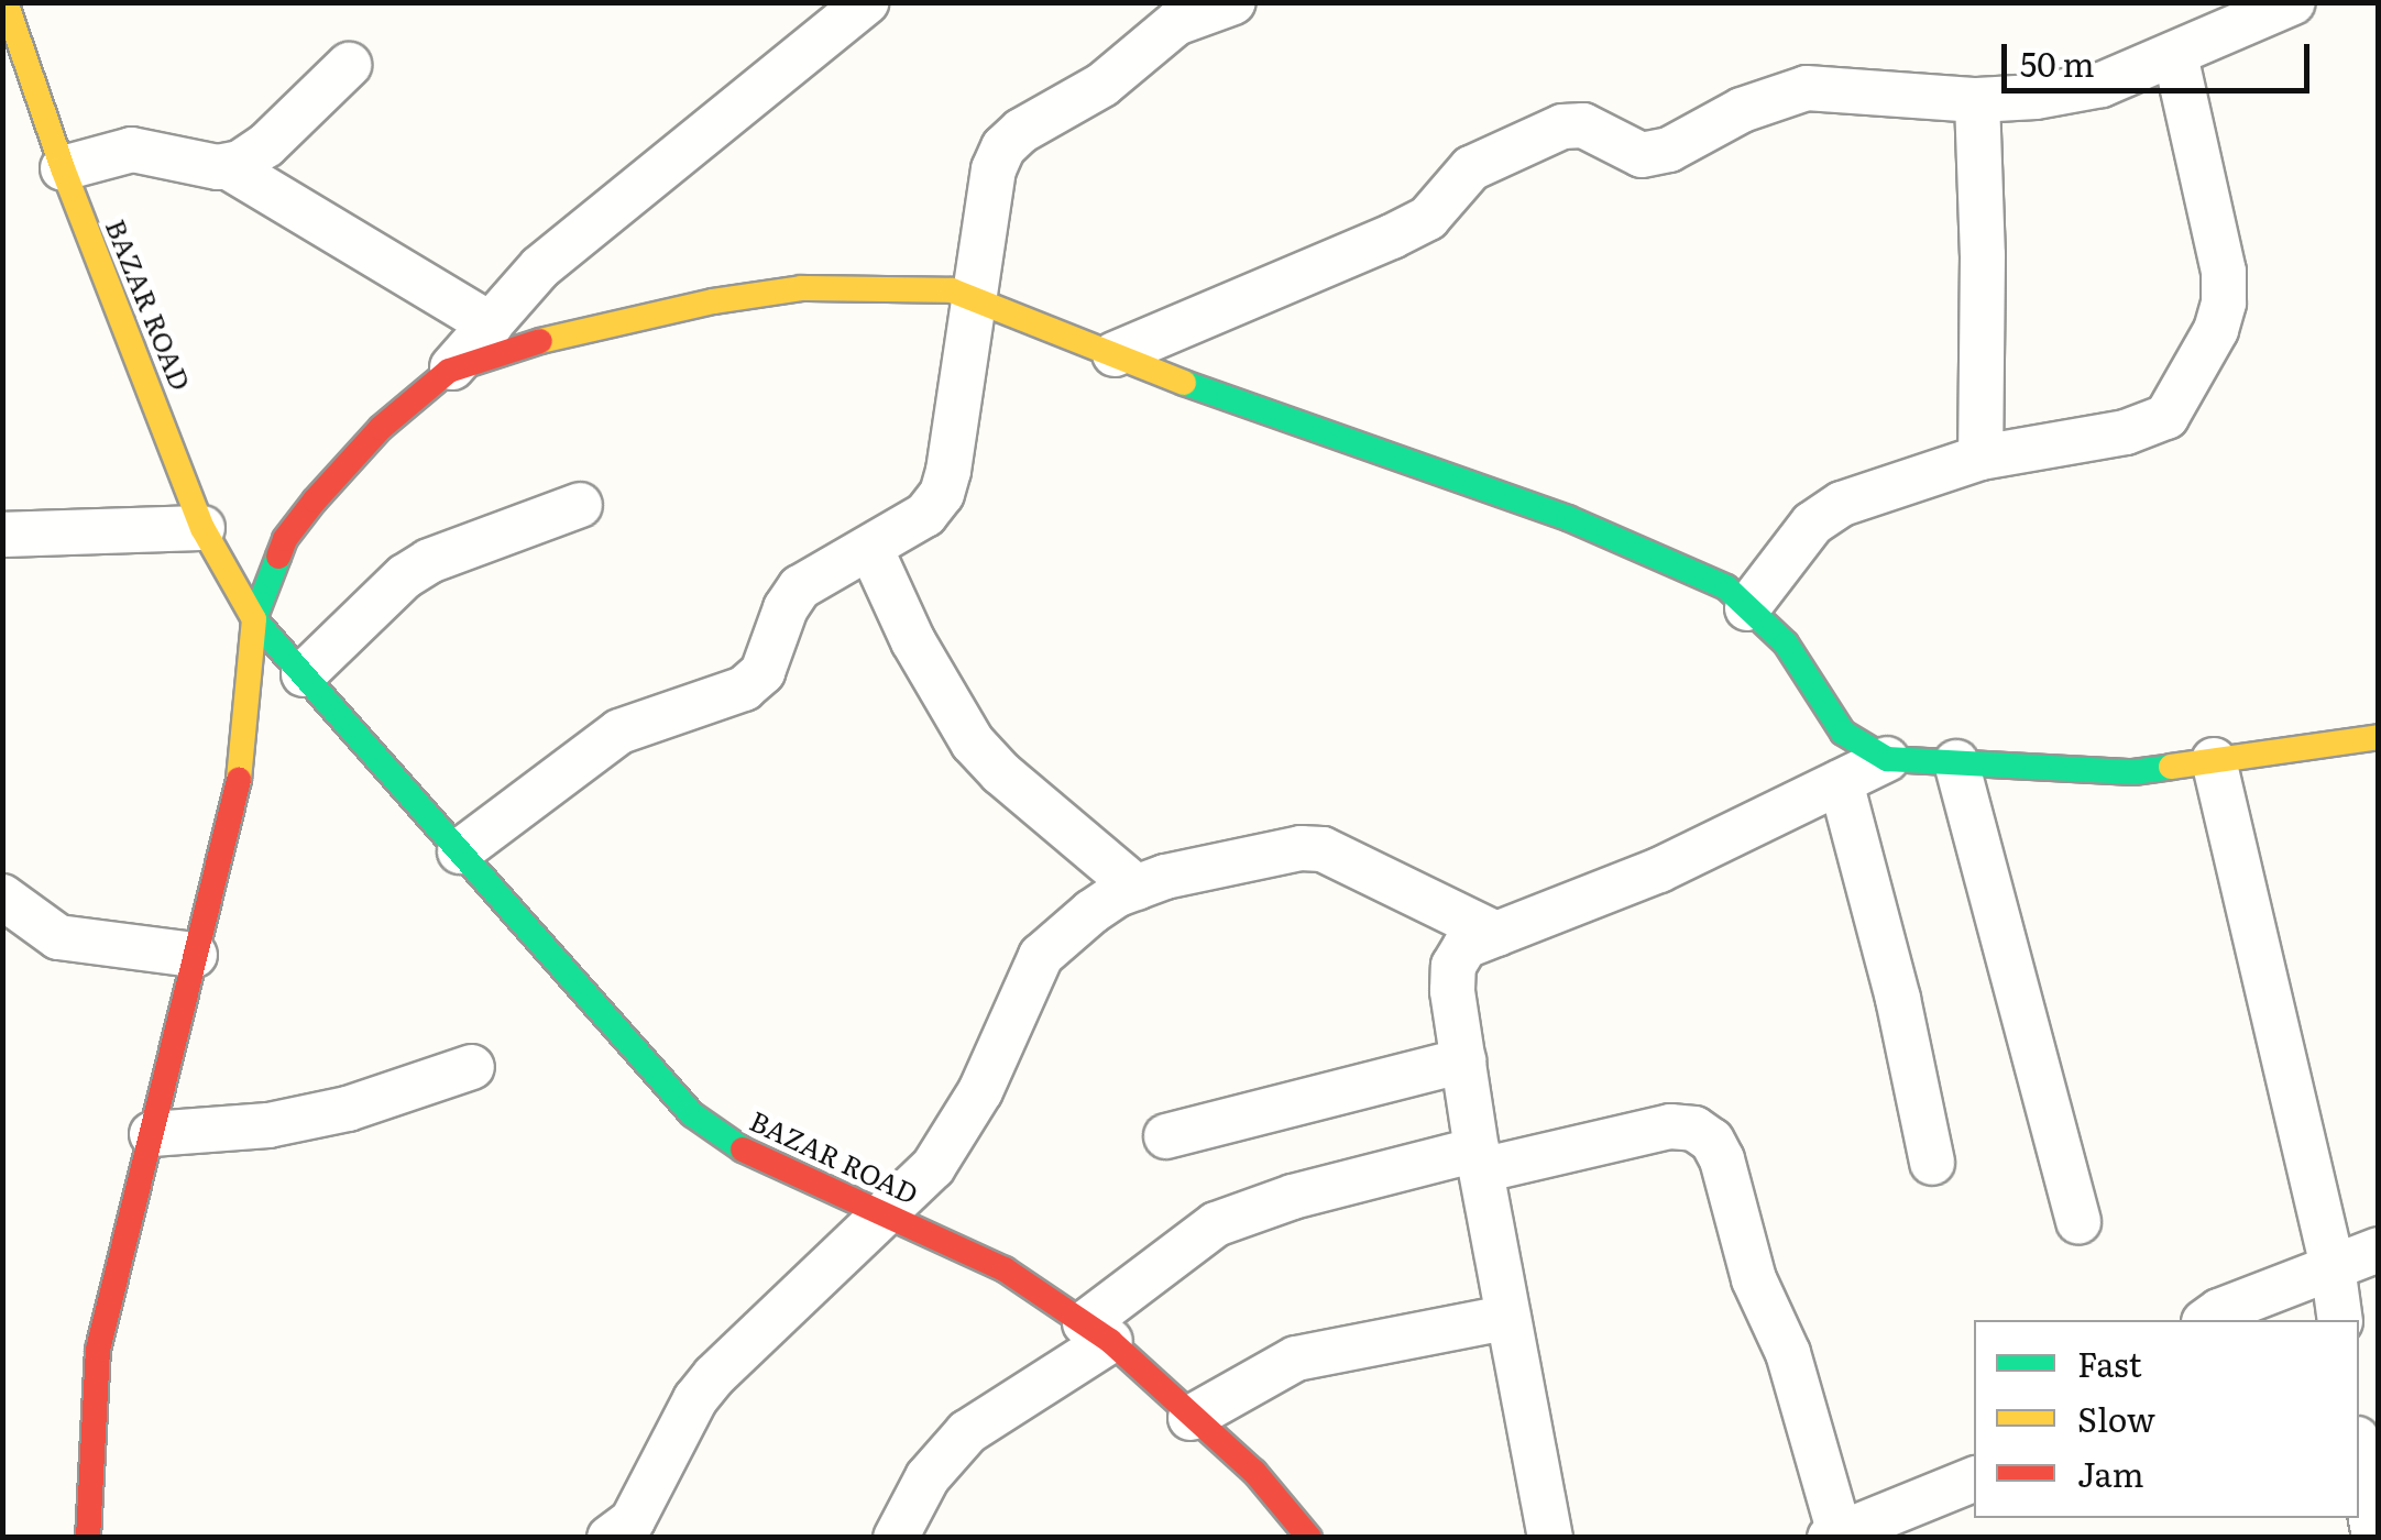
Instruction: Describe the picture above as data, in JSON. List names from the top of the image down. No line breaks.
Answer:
{"streets":{"street":["BAZAR ROAD"]},"legend":["Fast","Slow","Jam"],"scale_bar":"50 m"}
